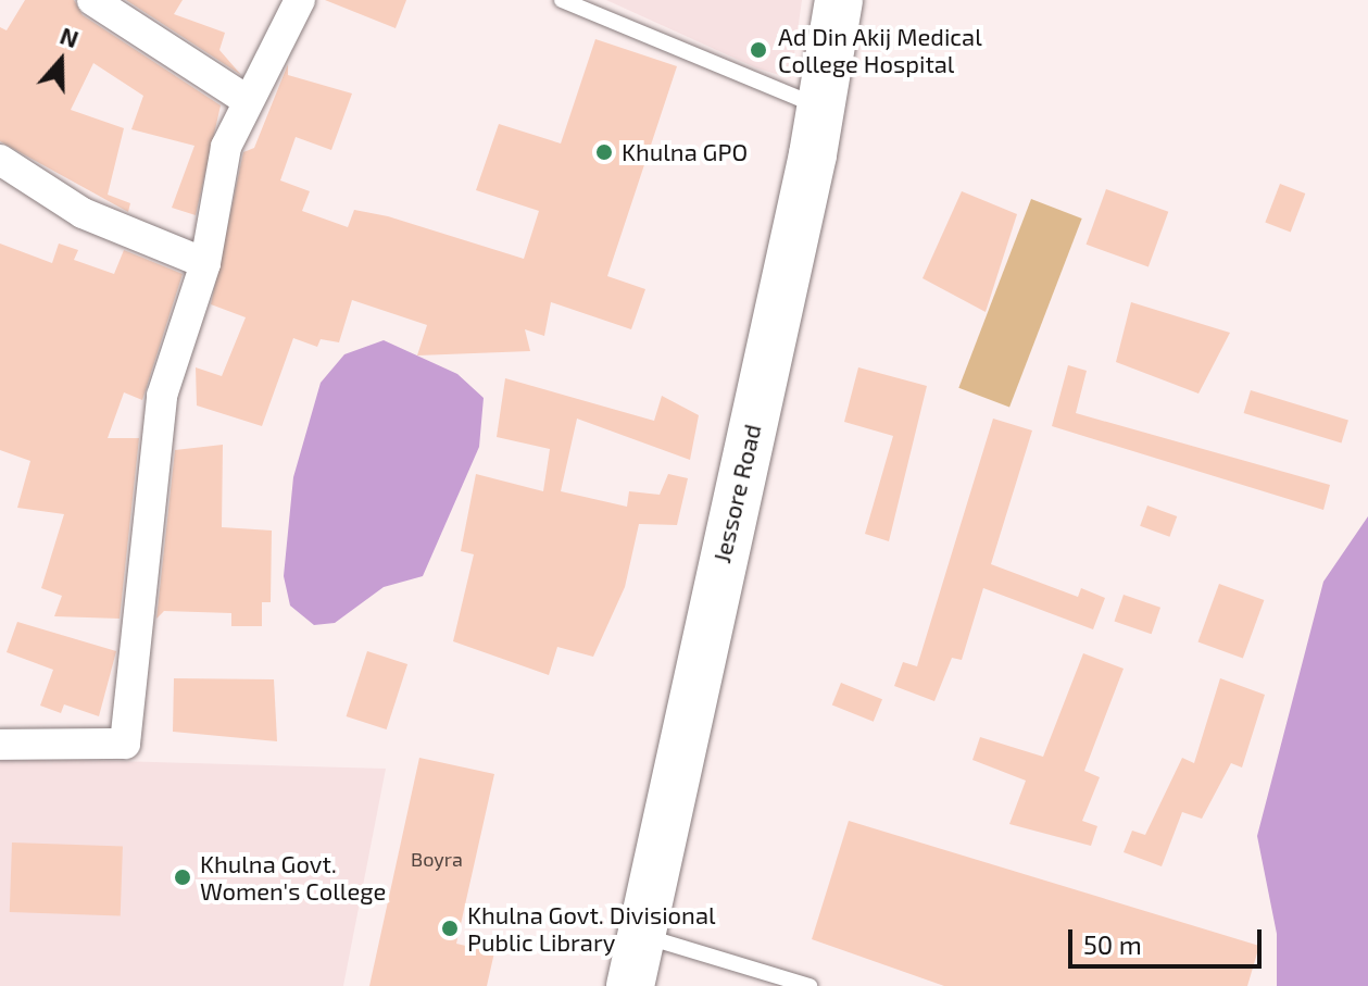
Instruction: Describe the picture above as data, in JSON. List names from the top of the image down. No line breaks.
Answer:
{"streets":{"highway":["Jessore Road"]},"places":["Ad Din Akij Medical College Hospital","Khulna GPO","Khulna Govt. Women's College","Khulna Govt. Divisional Public Library"],"house_numbers":["Boyra"],"scale_bar":"50 m","north":"top"}
